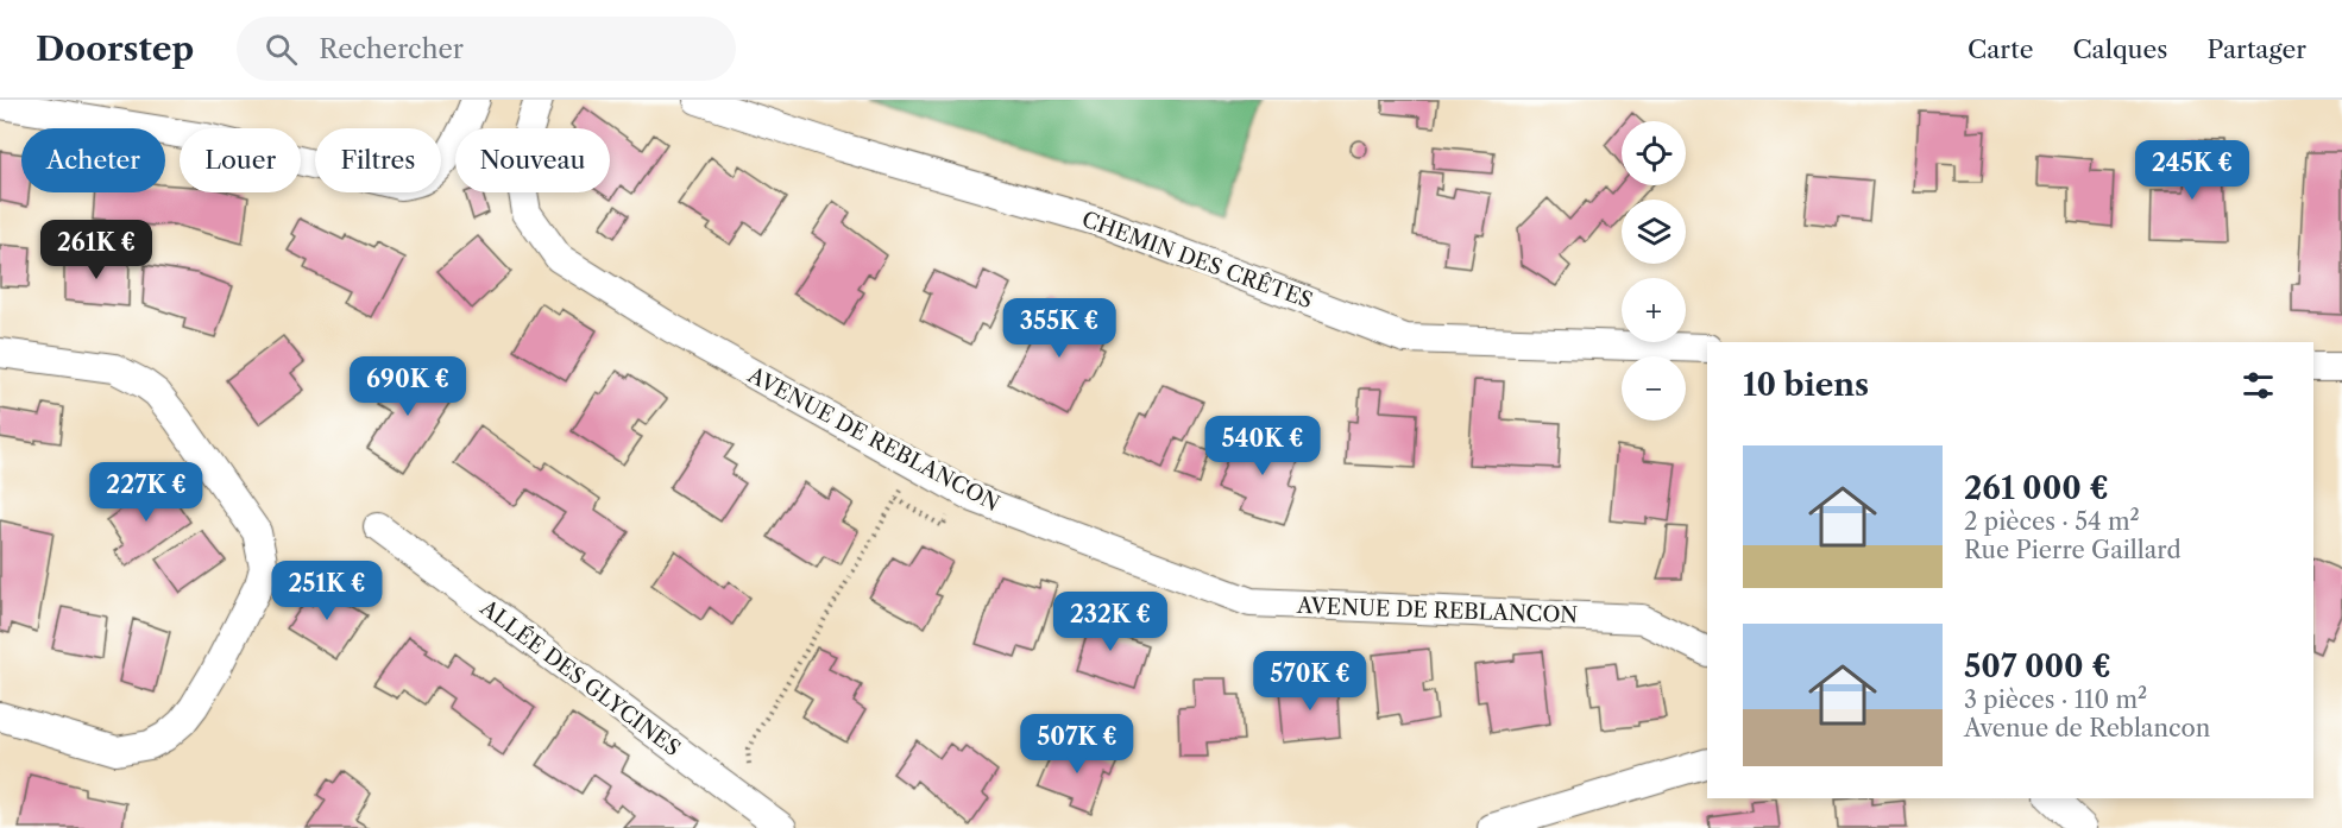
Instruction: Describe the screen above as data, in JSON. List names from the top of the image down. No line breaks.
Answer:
{"streets":{"street":["CHEMIN DES CRÊTES","AVENUE DE REBLANCON","ALLÉE DES GLYCINES"]},"page":{"header":"Doorstep","search":"Rechercher","nav":["Carte","Calques","Partager"],"map_buttons":["+","−"],"chip":["Acheter","Louer","Filtres","Nouveau"],"price":["245K €","261K €","355K €","690K €","540K €","227K €","251K €","232K €","570K €","507K €"],"heading":"10 biens","list":[{"name":"261 000 €","note":"2 pièces · 54 m² · Rue Pierre Gaillard"},{"name":"507 000 €","note":"3 pièces · 110 m² · Avenue de Reblancon"}]}}
